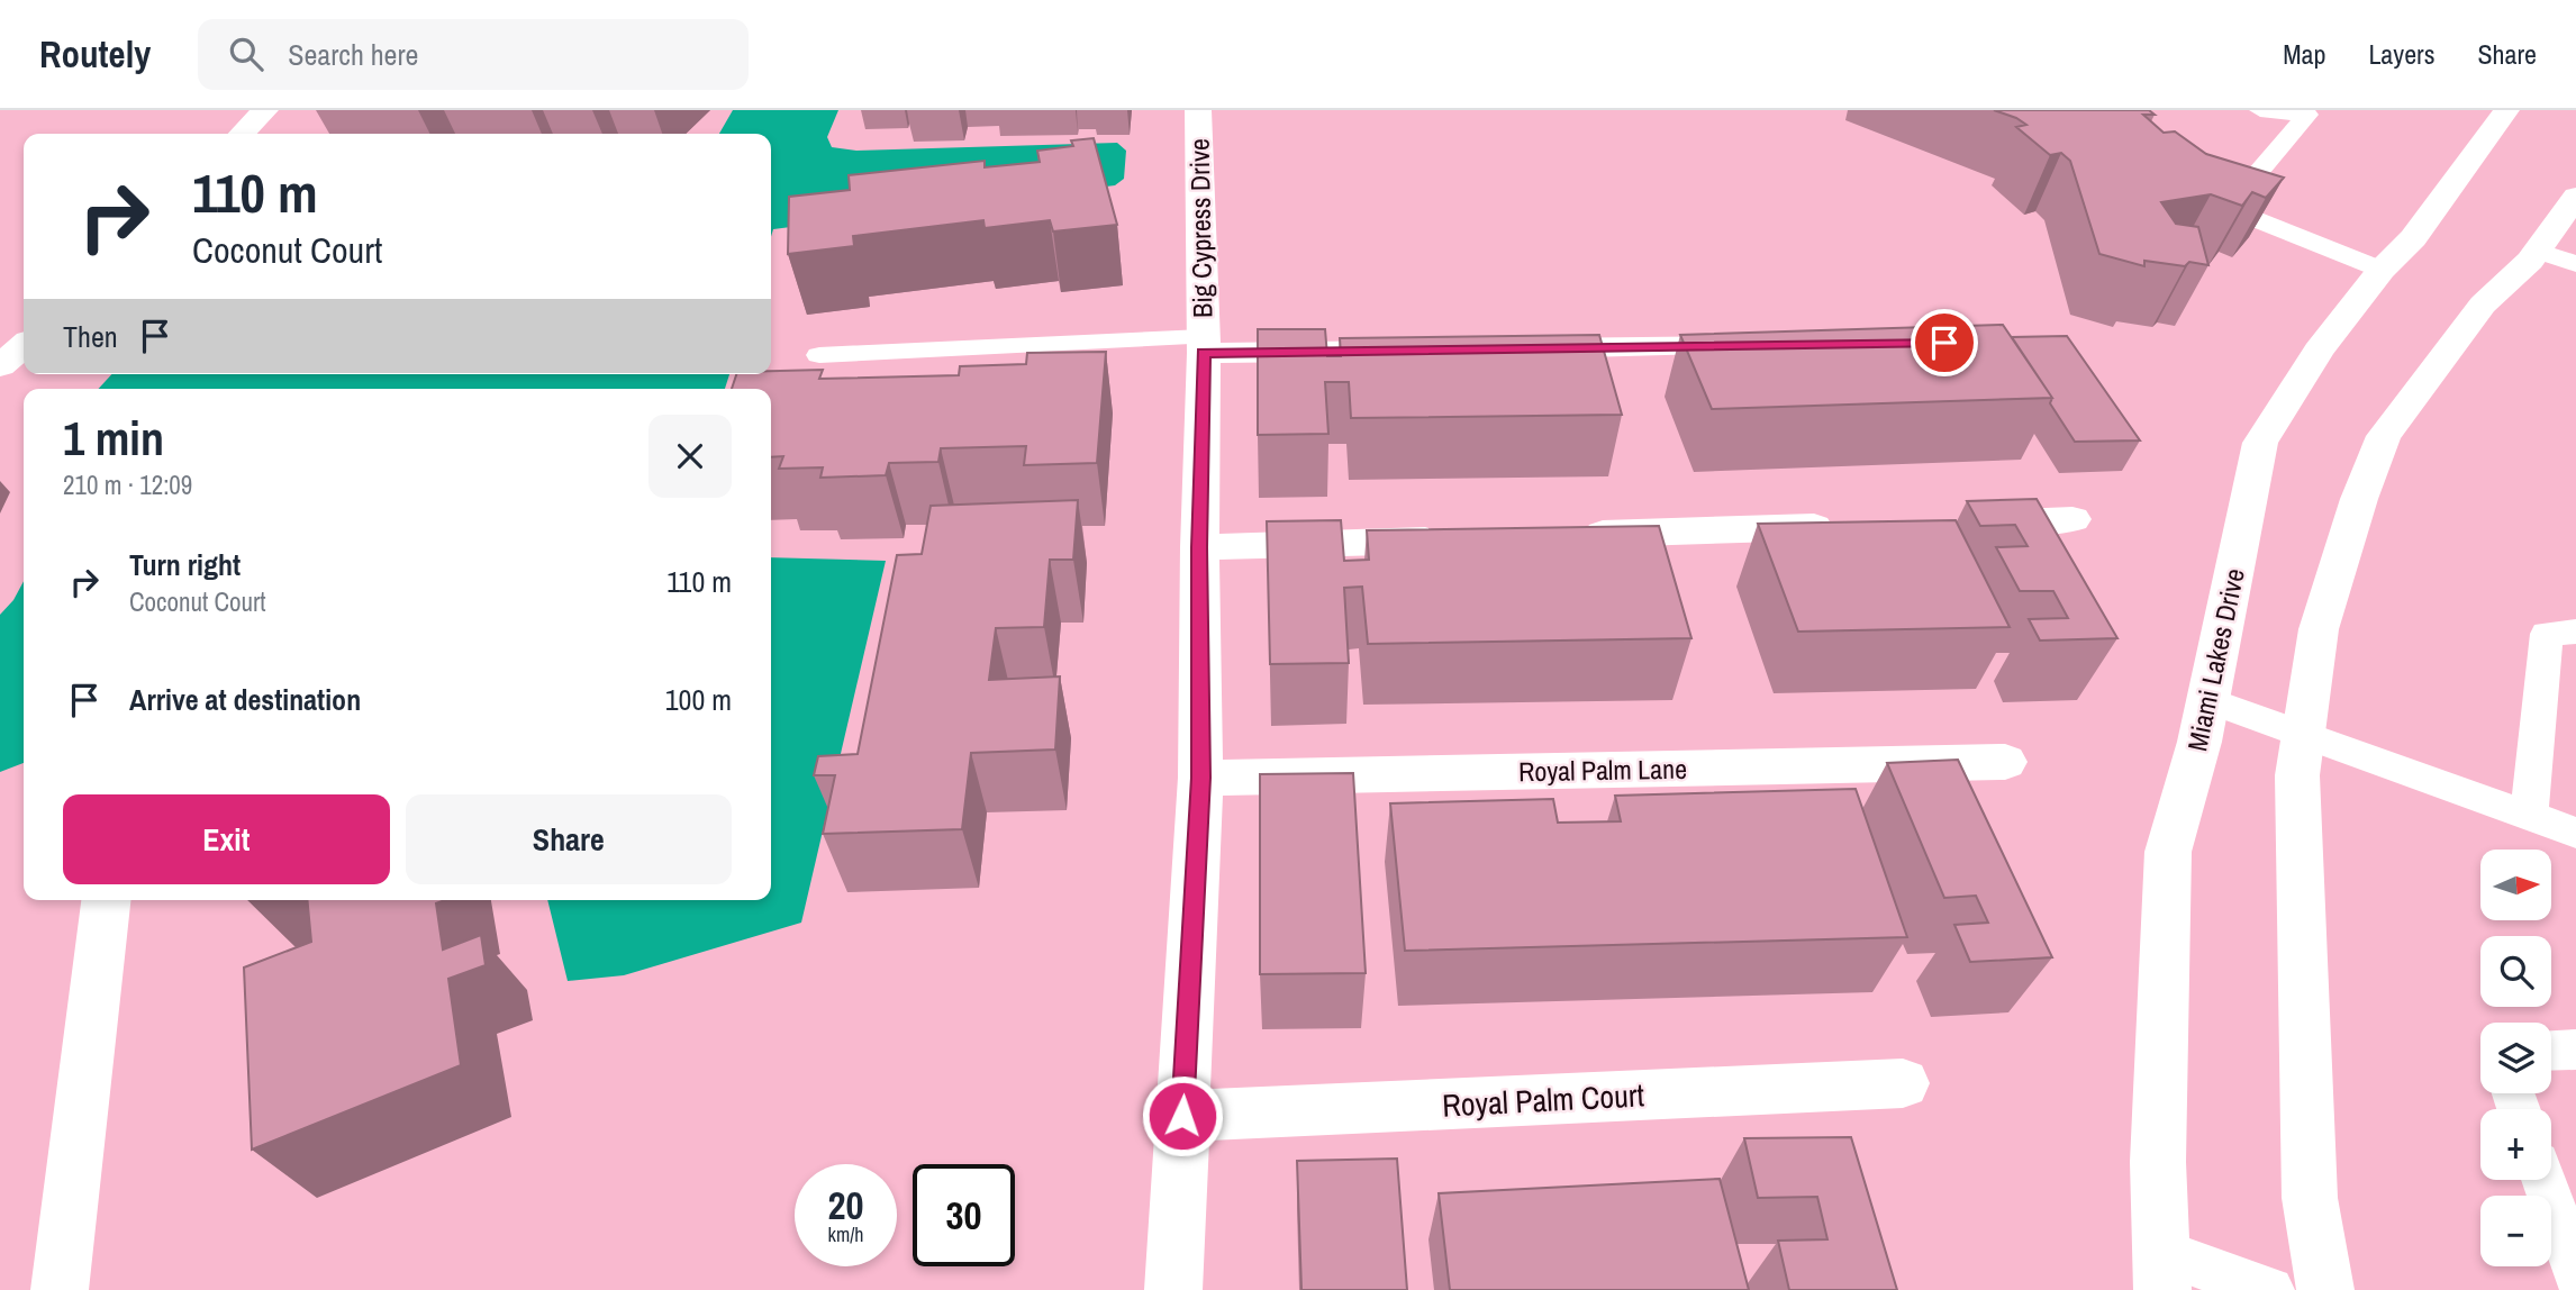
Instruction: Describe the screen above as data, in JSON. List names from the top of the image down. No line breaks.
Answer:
{"streets":{"street":["Big Cypress Drive","Miami Lakes Drive","Royal Palm Lane","Royal Palm Court"]},"crossings":[["Big Cypress Drive","Royal Palm Lane"],["Big Cypress Drive","Royal Palm Court"]],"north":"right","page":{"header":"Routely","search":"Search here","nav":["Map","Layers","Share"],"turn":["110 m","Coconut Court"],"then":"Then","heading":["1 min","210 m · 12:09"],"list":[{"name":"Turn right","note":"Coconut Court","value":"110 m"},{"name":"Arrive at destination","value":"100 m"}],"buttons":["Exit","Share"],"map_buttons":["+","−"],"speed":"20 km/h","limit":"30"}}
